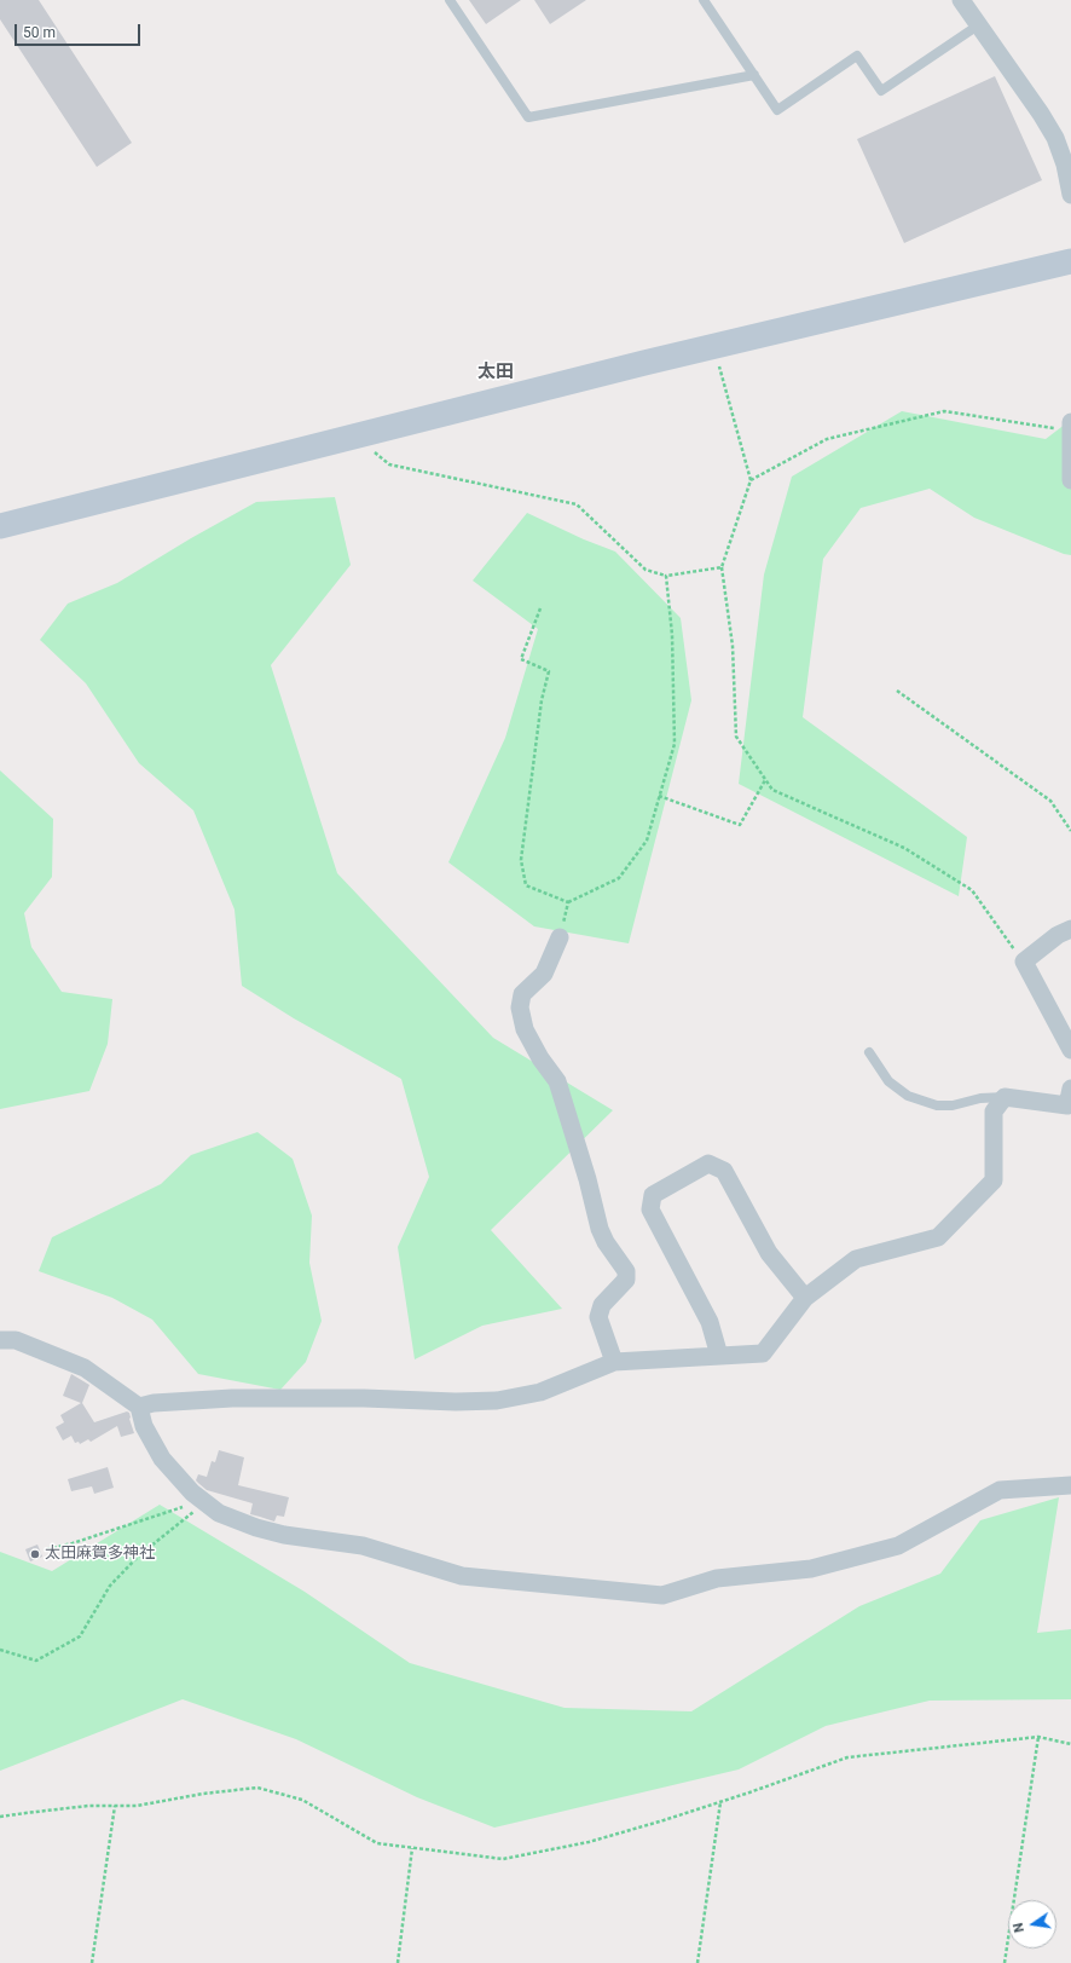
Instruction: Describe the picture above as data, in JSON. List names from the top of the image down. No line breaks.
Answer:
{"districts":["太田"],"places":["太田麻賀多神社"],"scale_bar":"50 m","north":"left"}
